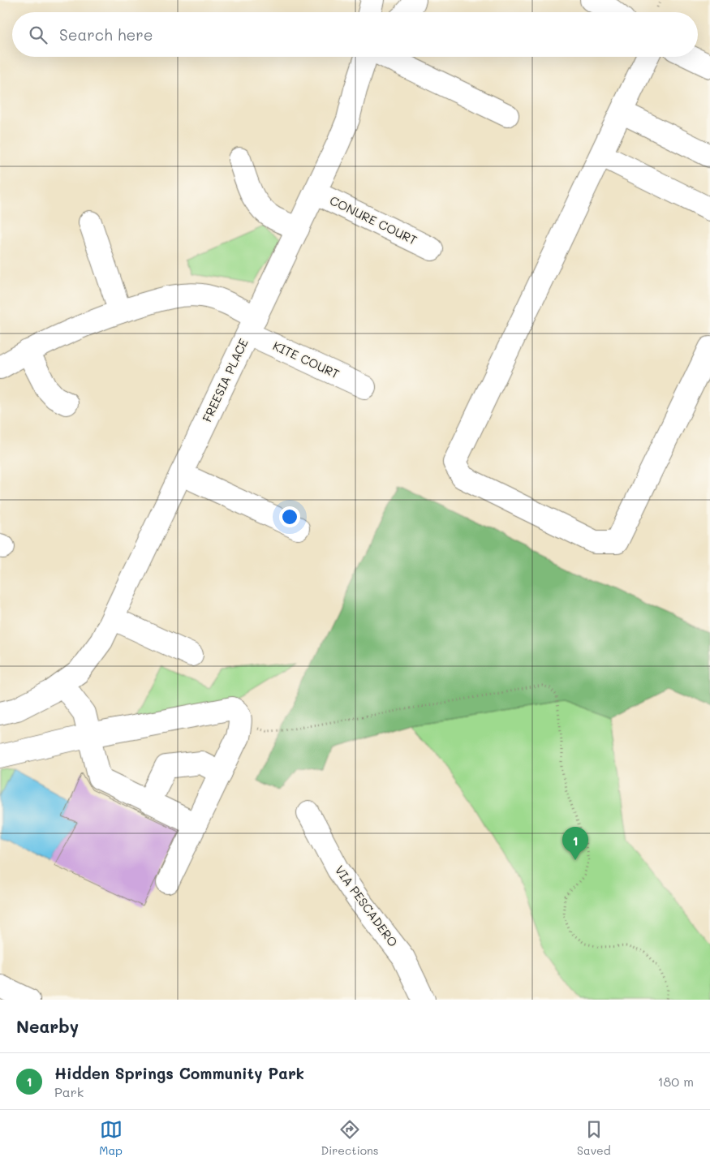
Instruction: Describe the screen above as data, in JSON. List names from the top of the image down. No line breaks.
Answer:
{"streets":{"street":["CONURE COURT","KITE COURT","FREESIA PLACE","VIA PESCADERO"]},"crossings":[["CONURE COURT","FREESIA PLACE"],["KITE COURT","FREESIA PLACE"]],"page":{"search":"Search here","pins":"1","heading":"Nearby","list":[{"mark":"1","name":"Hidden Springs Community Park","note":"Park","value":"180 m"}],"nav":["Map","Directions","Saved"]}}
